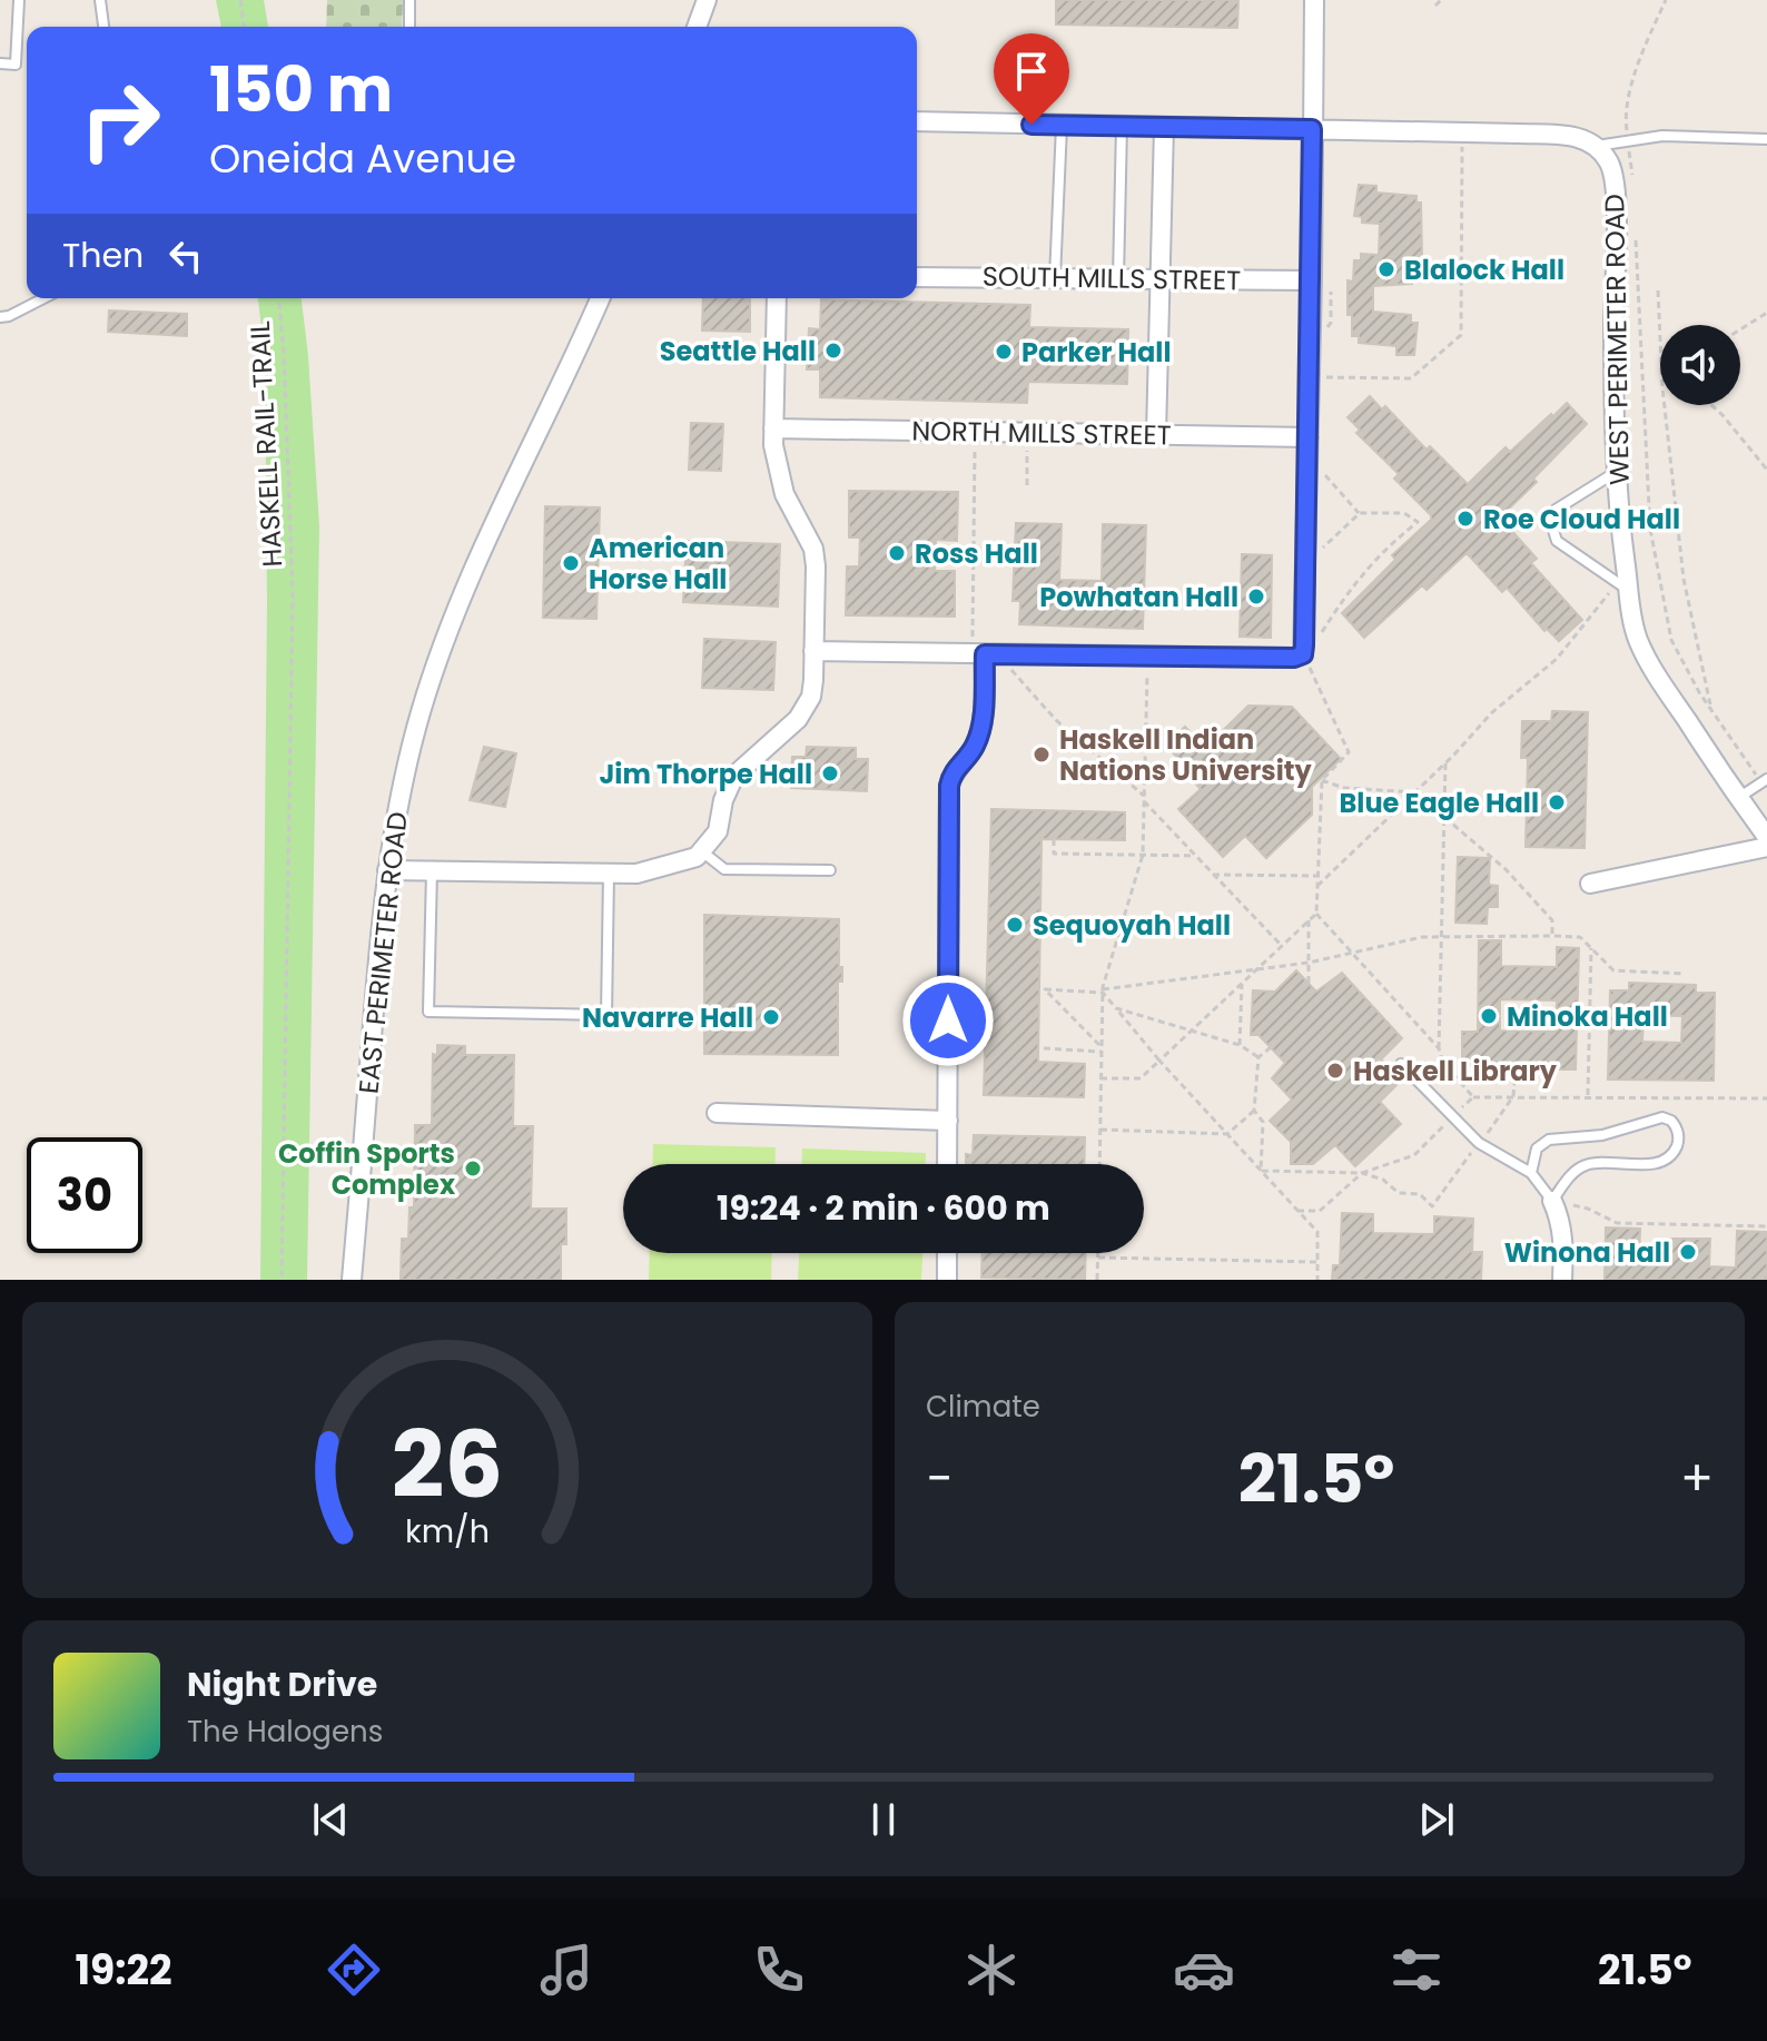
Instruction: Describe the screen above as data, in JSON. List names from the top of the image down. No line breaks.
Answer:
{"streets":{"street":["SOUTH MILLS STREET","WEST PERIMETER ROAD","NORTH MILLS STREET","EAST PERIMETER ROAD"],"path":["HASKELL RAIL-TRAIL"]},"places":["Blalock Hall","Seattle Hall","Parker Hall","Roe Cloud Hall","Ross Hall","American Horse Hall","Powhatan Hall","Haskell Indian Nations University","Jim Thorpe Hall","Blue Eagle Hall","Sequoyah Hall","Minoka Hall","Navarre Hall","Haskell Library","Coffin Sports Complex","Winona Hall"],"page":{"turn":["150 m","Oneida Avenue"],"then":"Then","limit":"30","trip":"19:24 · 2 min · 600 m","tile":"Climate","heat":["−","21.5°","+"],"song":["Night Drive","The Halogens"],"tabs":["19:22","21.5°"],"gauge":["26","km/h"]}}
